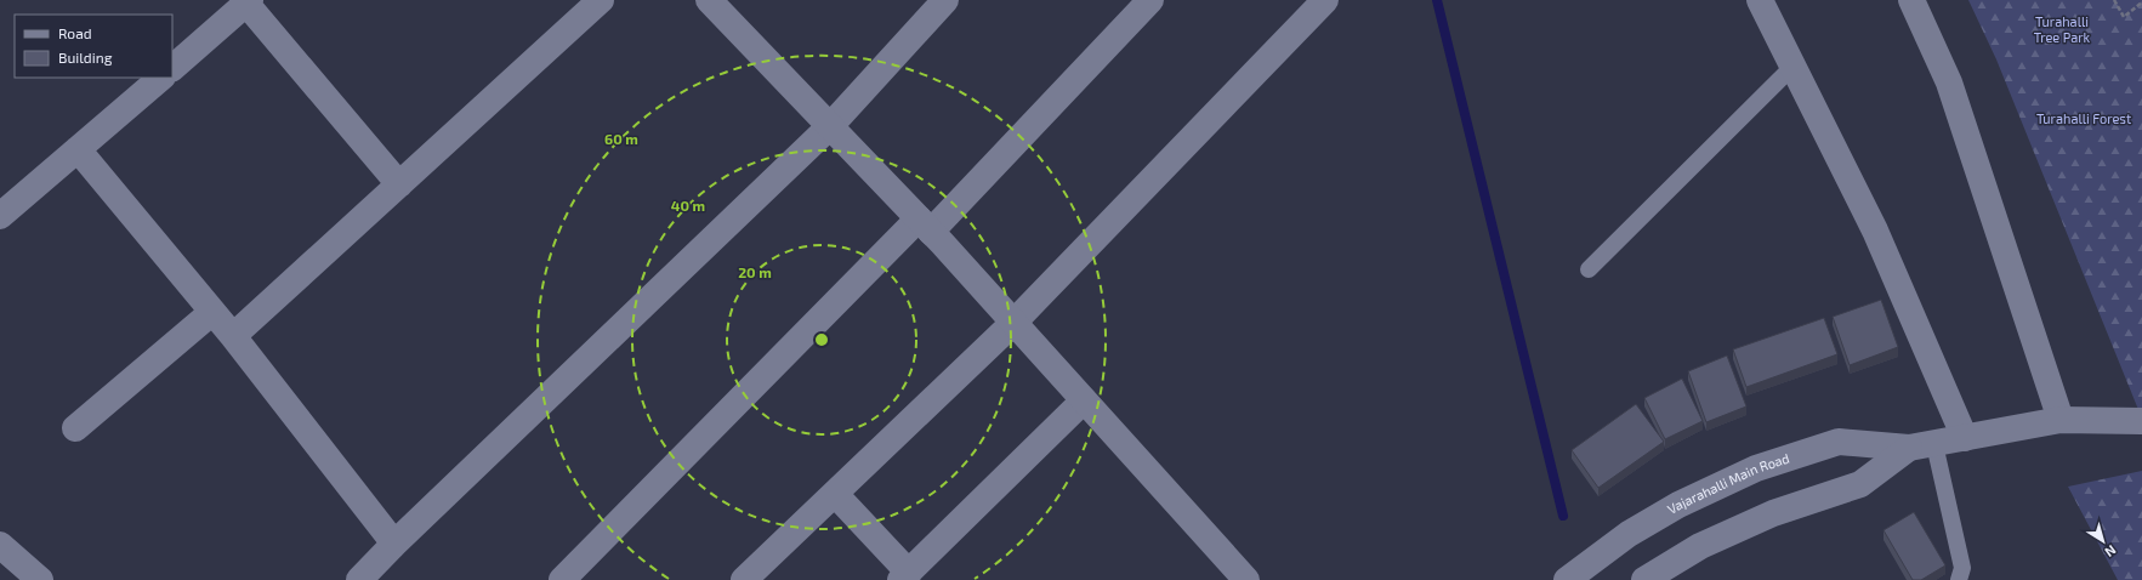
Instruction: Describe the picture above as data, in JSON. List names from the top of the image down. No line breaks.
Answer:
{"streets":{"street":["Vajarahalli Main Road"]},"parks":["Turahalli Tree Park","Turahalli Forest"],"legend":["Road","Building"],"north":"bottom right","rings":["60 m","40 m","20 m"]}
